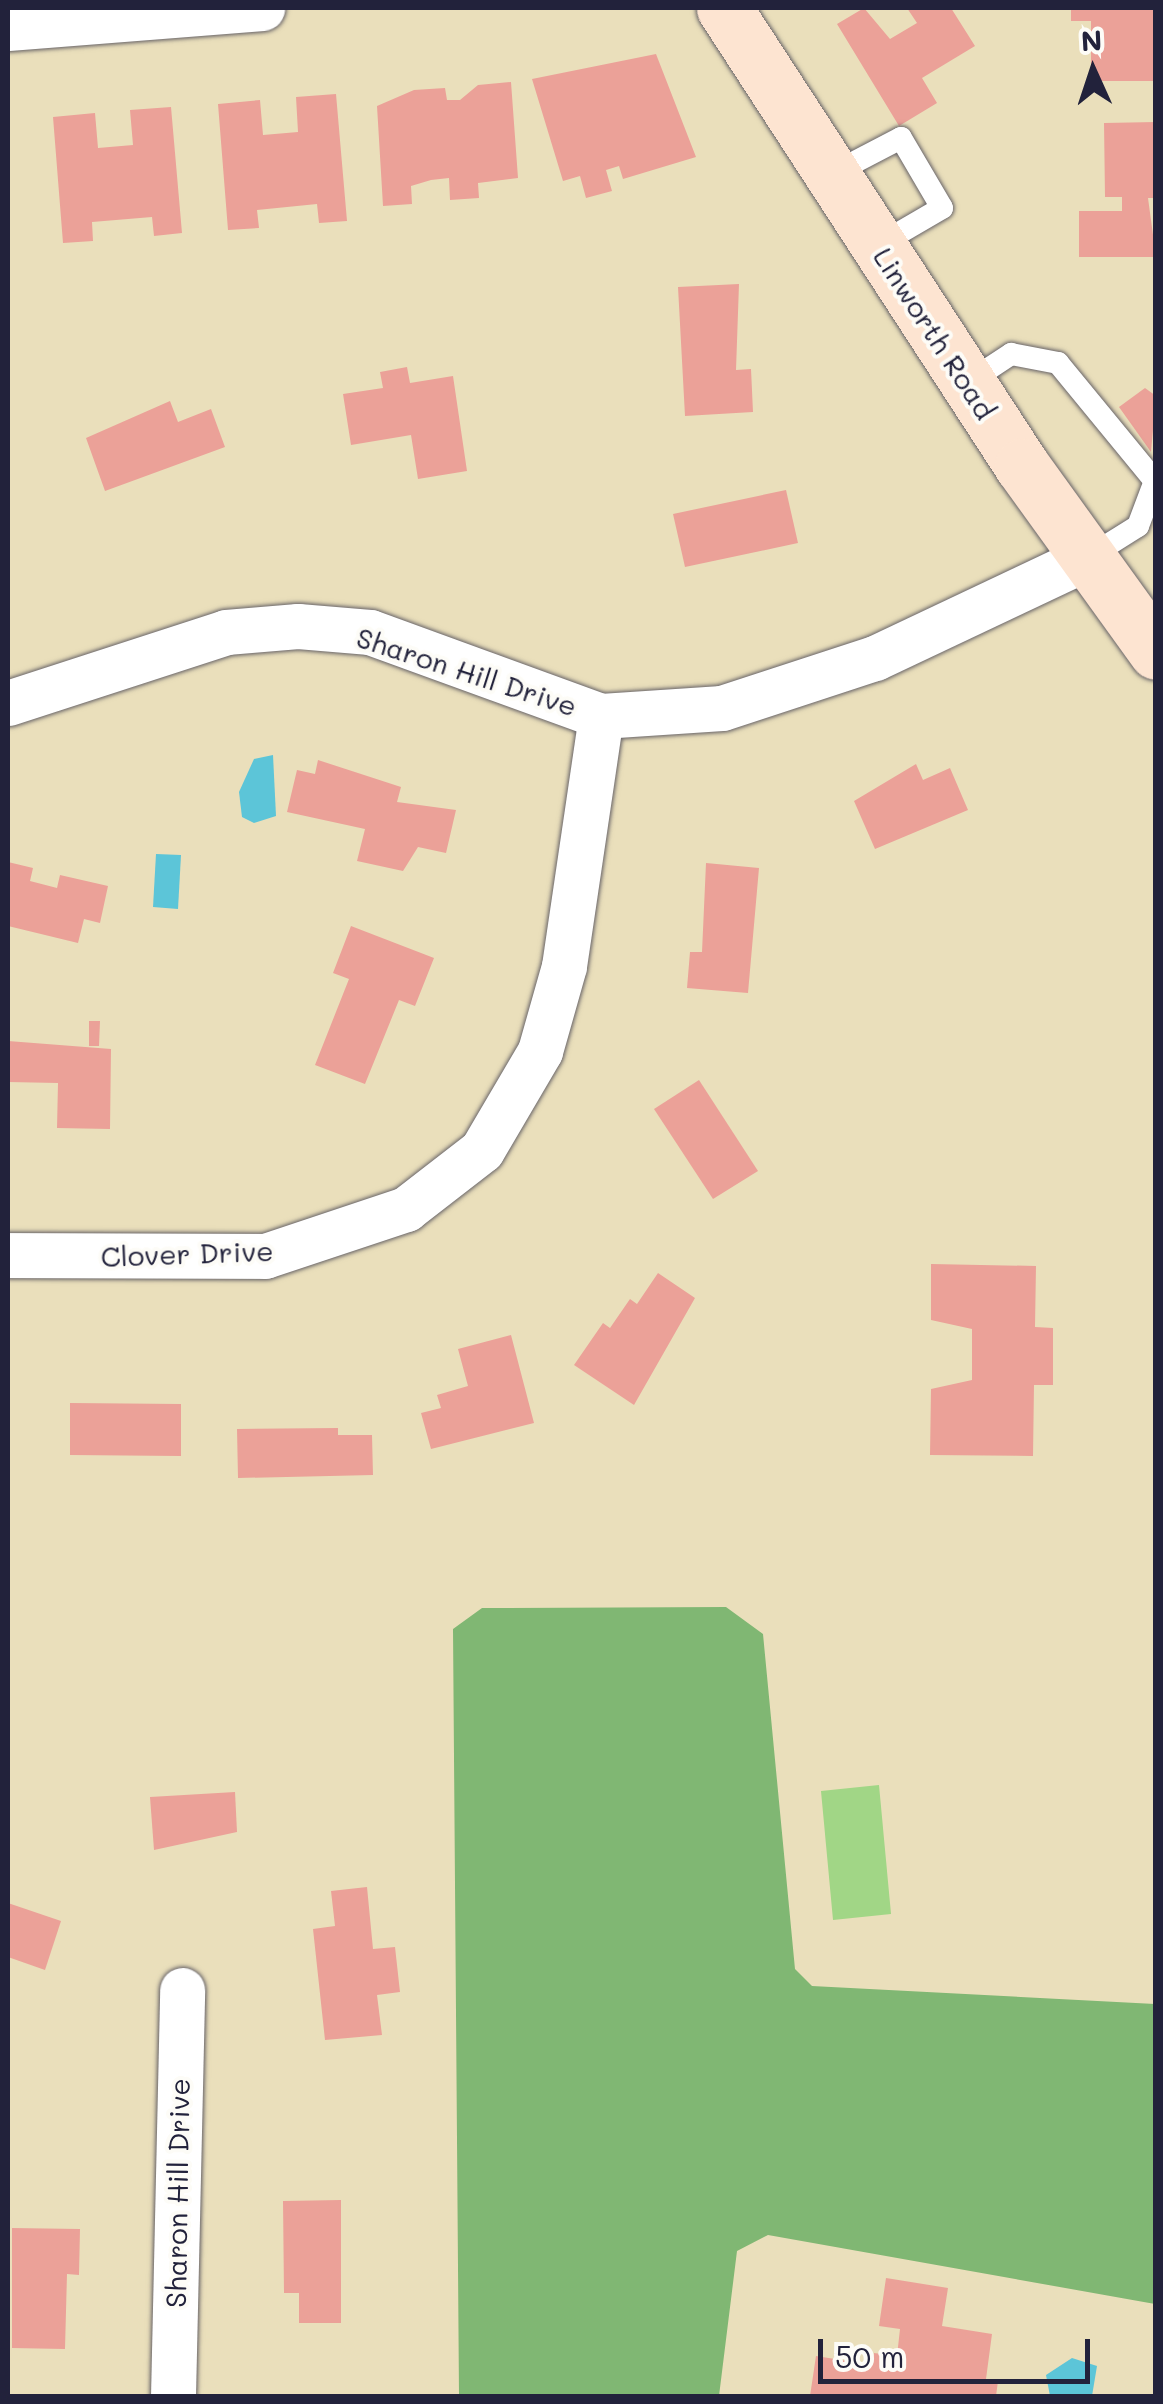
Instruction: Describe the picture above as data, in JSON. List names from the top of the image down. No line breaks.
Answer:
{"streets":{"main road":["Linworth Road"],"street":["Sharon Hill Drive","Clover Drive"]},"crossings":[["Linworth Road","Sharon Hill Drive"],["Sharon Hill Drive","Clover Drive"]],"scale_bar":"50 m","north":"top"}
